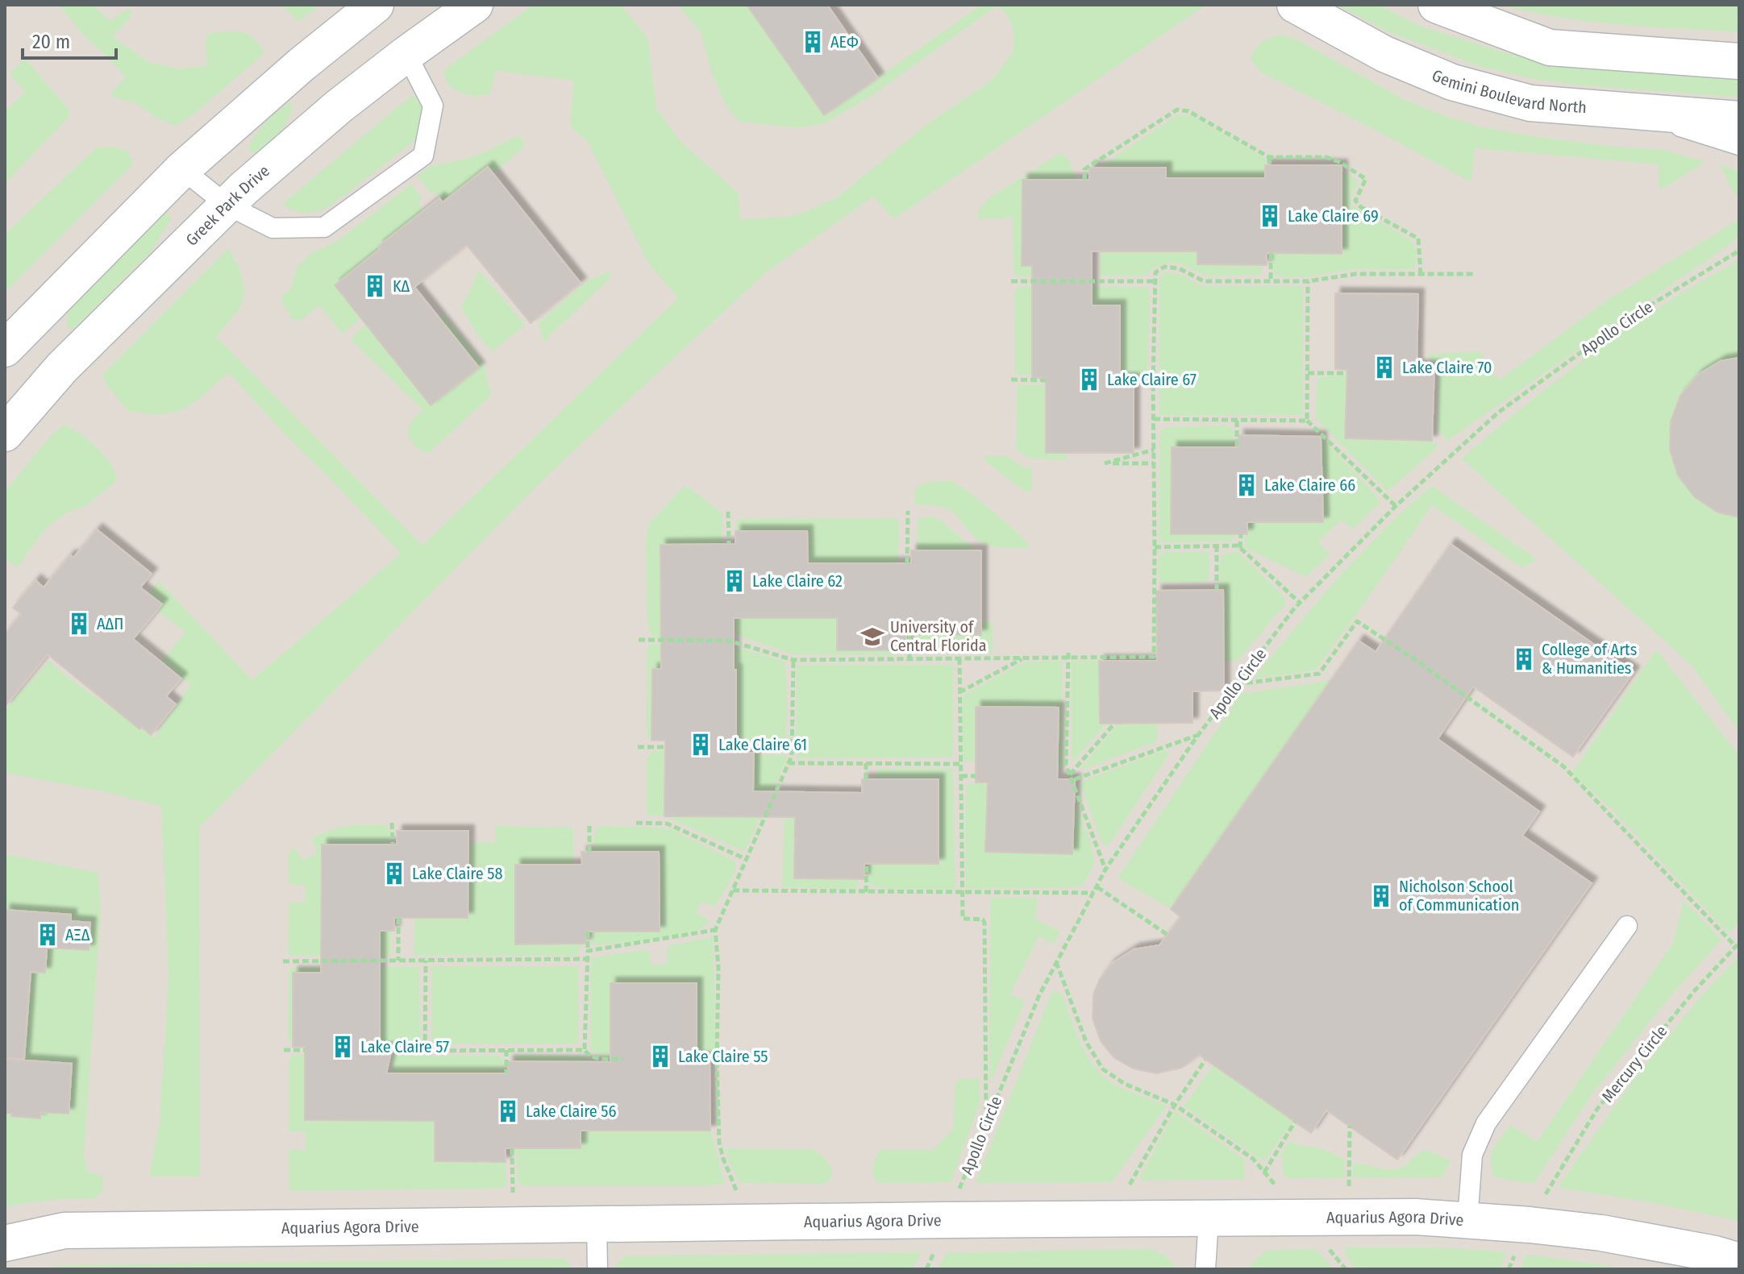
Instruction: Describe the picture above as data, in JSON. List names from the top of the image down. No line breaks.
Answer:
{"streets":{"street":["Gemini Boulevard North","Greek Park Drive","Aquarius Agora Drive"],"path":["Apollo Circle","Mercury Circle"]},"crossings":[["Apollo Circle","Aquarius Agora Drive"]],"places":{"building":["AEΦ","Lake Claire 69","ΚΔ","Lake Claire 70","Lake Claire 67","Lake Claire 66","Lake Claire 62","ΑΔΠ","College of Arts & Humanities","Lake Claire 61","Lake Claire 58","Nicholson School of Communication","ΑΞΔ","Lake Claire 57","Lake Claire 55","Lake Claire 56"],"school or university":["University of Central Florida"]},"scale_bar":"20 m"}
